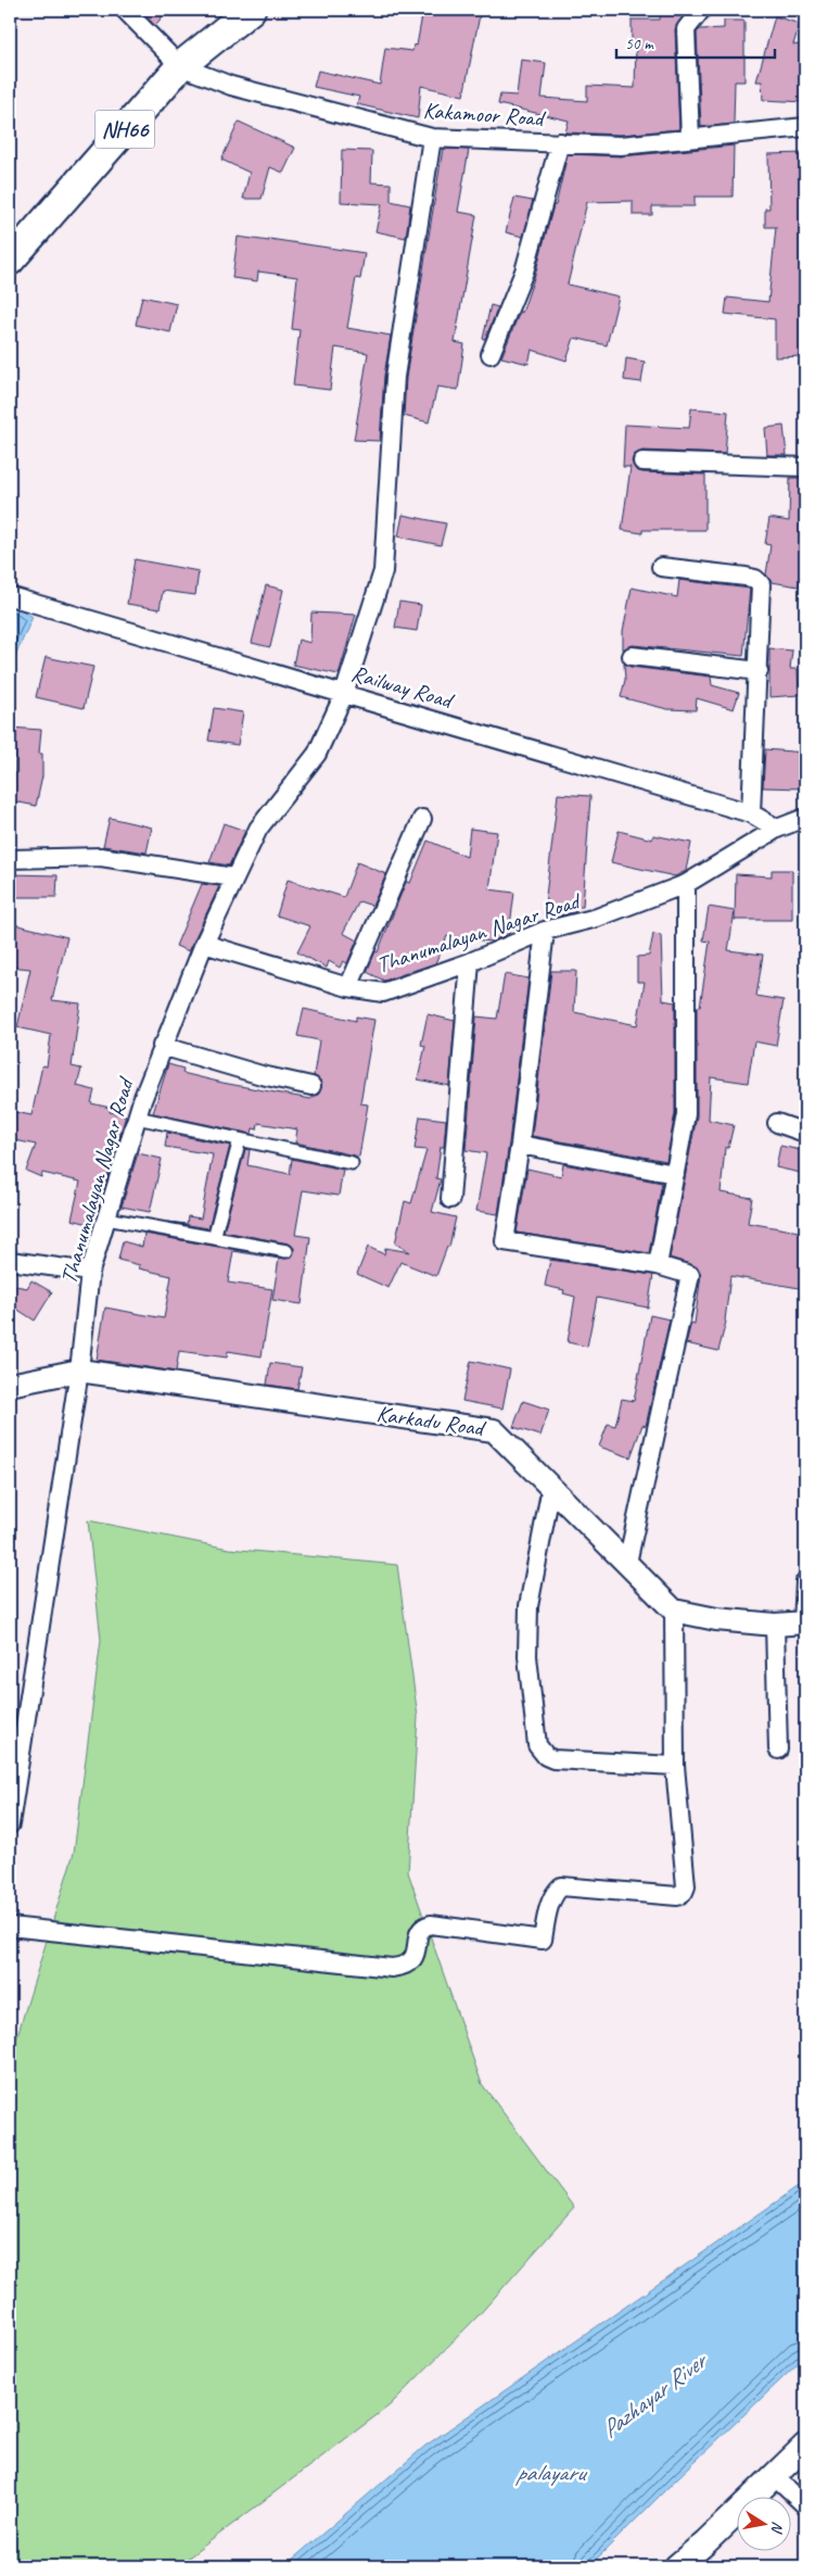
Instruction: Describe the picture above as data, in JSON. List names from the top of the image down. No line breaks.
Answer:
{"streets":{"highway":["NH66"],"street":["Kakamoor Road","Railway Road","Thanumalayan Nagar Road","Karkadu Road"]},"crossings":[["Kakamoor Road","NH66"],["Railway Road","Thanumalayan Nagar Road"],["Thanumalayan Nagar Road","Karkadu Road"]],"water":["Pazhayar River","palayaru"],"scale_bar":"50 m","north":"right"}
